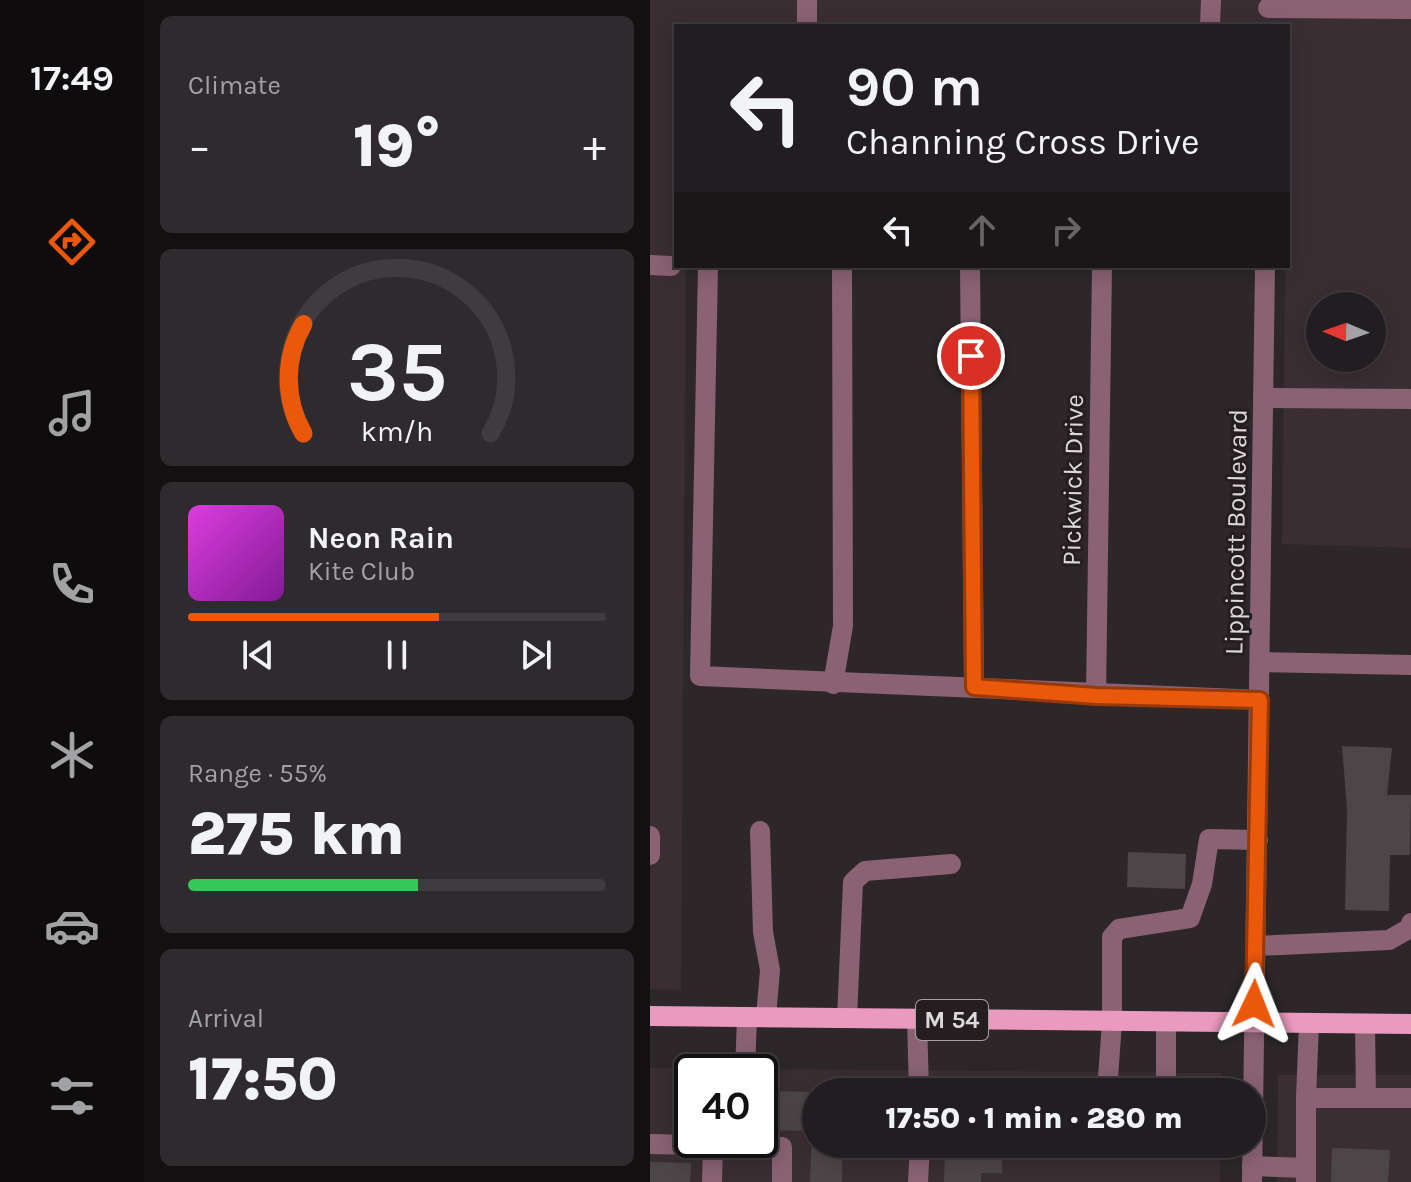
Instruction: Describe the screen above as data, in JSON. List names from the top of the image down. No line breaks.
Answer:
{"streets":{"main road":["M 54"],"street":["Pickwick Drive","Lippincott Boulevard"]},"crossings":[["Lippincott Boulevard","M 54"]],"north":"left","page":{"tabs":"17:49","tile":["Climate",["Range · 55%","275 km"],["Arrival","17:50"]],"turn":["90 m","Channing Cross Drive"],"heat":["−","19°","+"],"song":["Neon Rain","Kite Club"],"limit":"40","trip":"17:50 · 1 min · 280 m","gauge":["35","km/h"]}}
